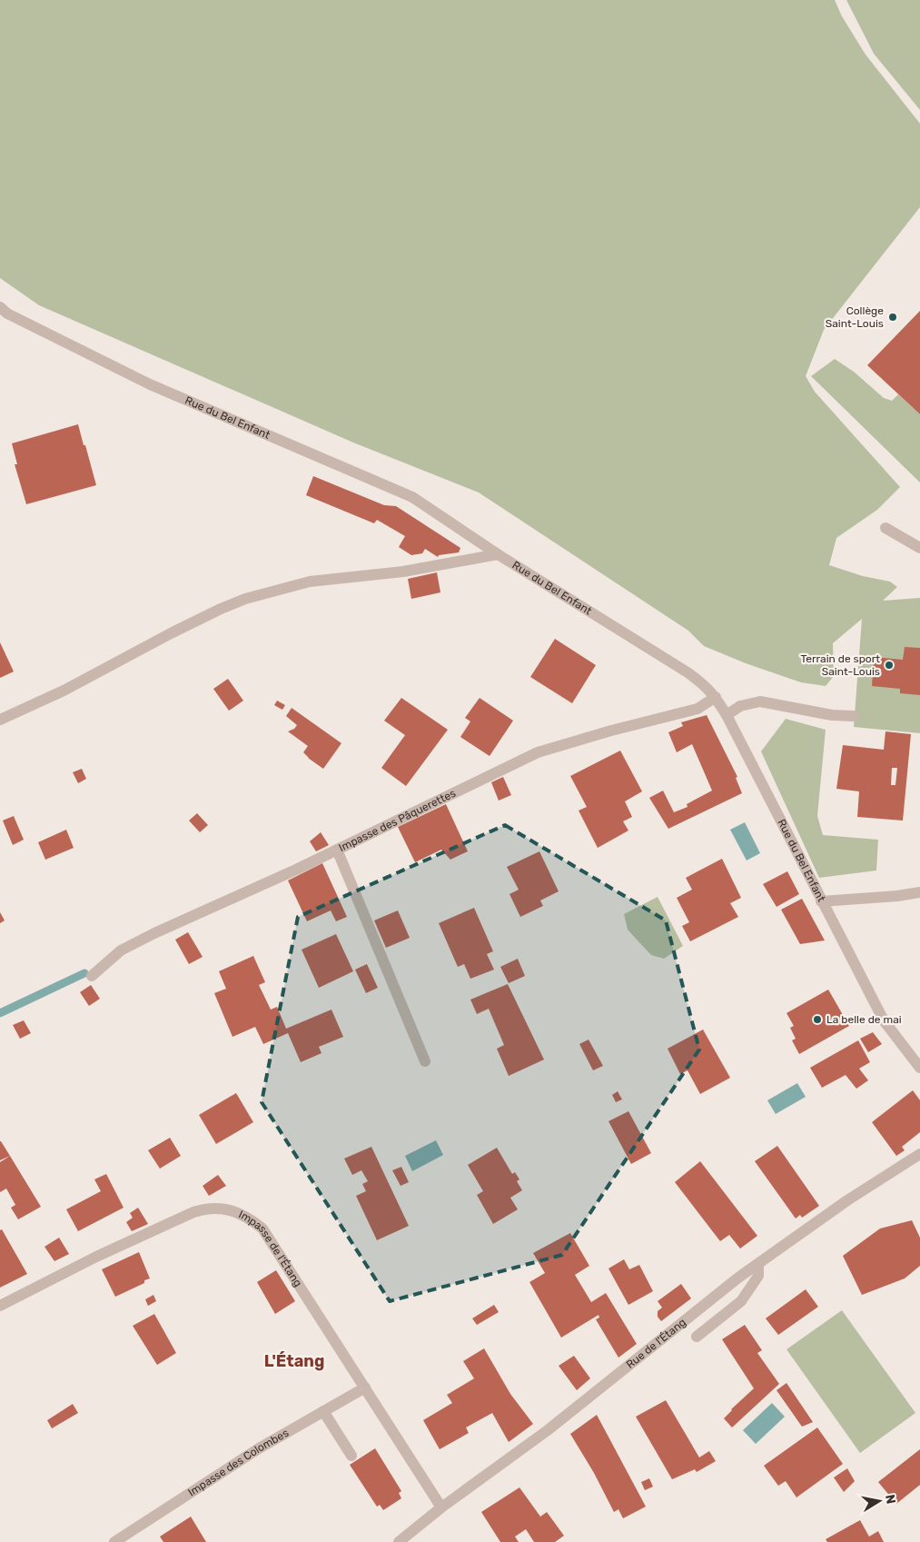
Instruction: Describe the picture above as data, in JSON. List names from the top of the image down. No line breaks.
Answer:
{"streets":{"street":["Rue du Bel Enfant","Impasse des Pâquerettes","Impasse de l'Étang","Rue de l'Étang","Impasse des Colombes"]},"crossings":[["Rue du Bel Enfant","Impasse des Pâquerettes"],["Impasse de l'Étang","Rue de l'Étang"],["Impasse de l'Étang","Impasse des Colombes"]],"districts":["L'Étang"],"places":["Collège Saint-Louis","Terrain de sport Saint-Louis","La belle de mai"],"north":"right"}
